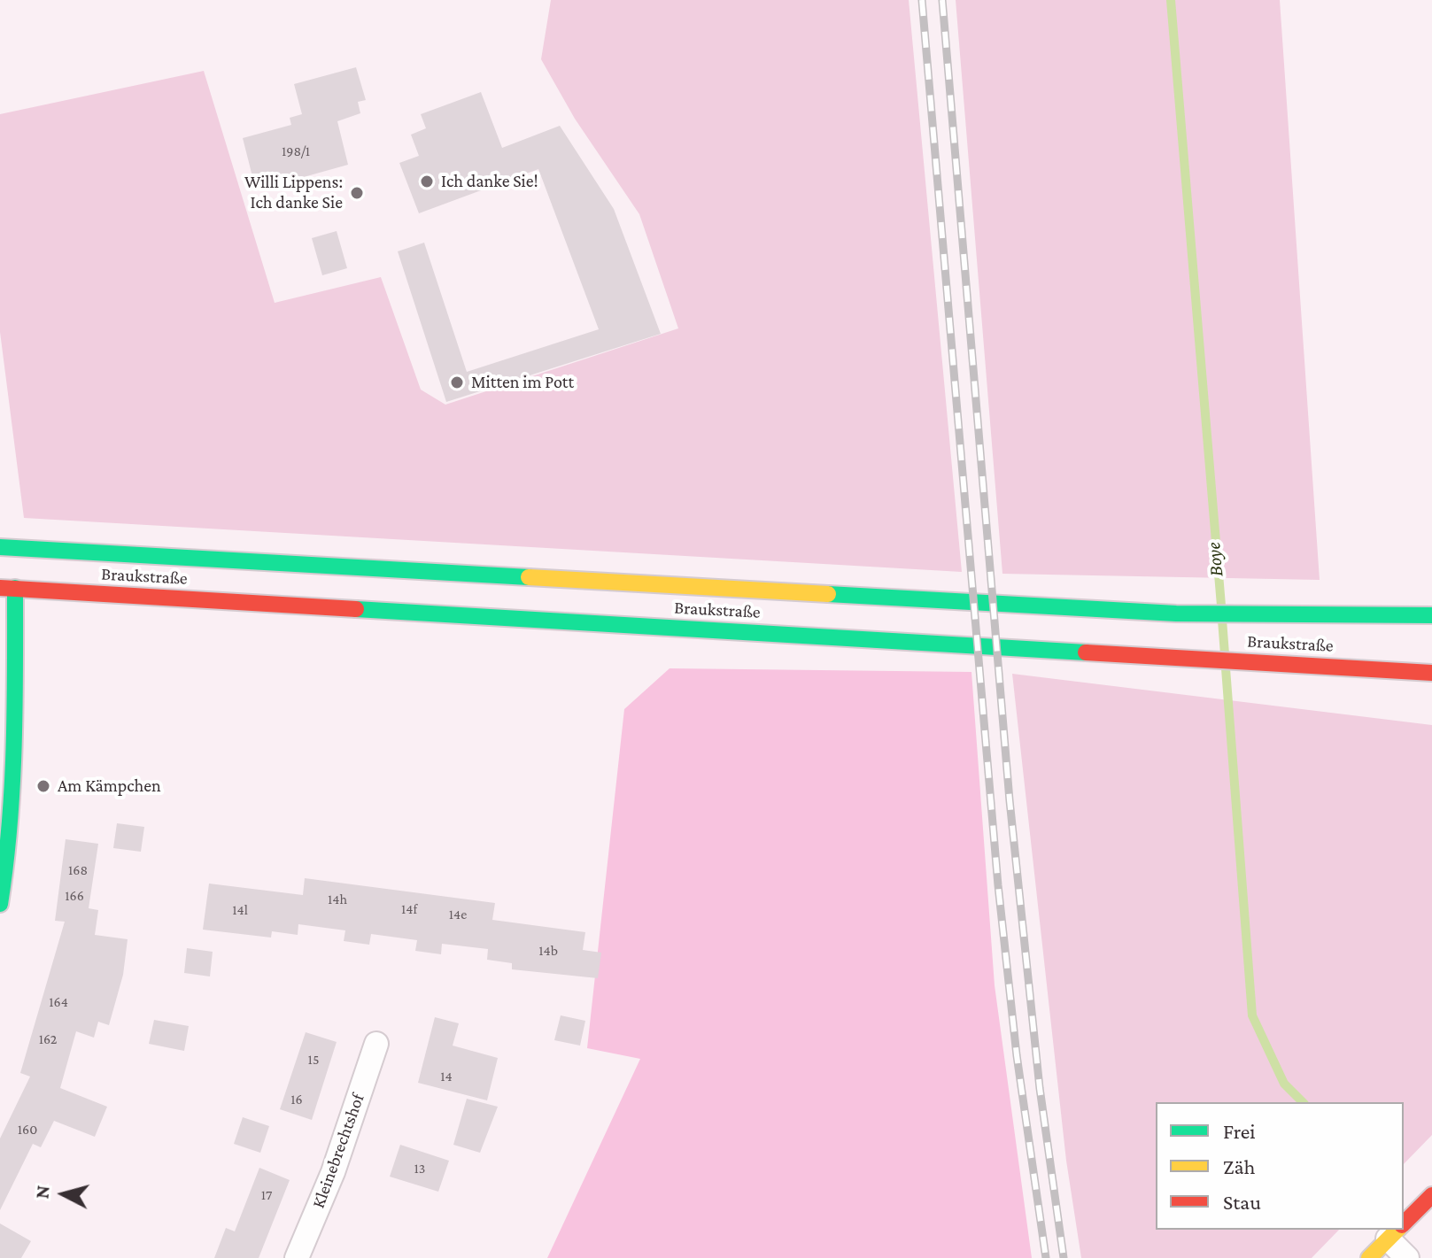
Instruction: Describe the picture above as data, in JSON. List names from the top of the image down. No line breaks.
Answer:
{"streets":{"main road":["Braukstraße"],"street":["Kleinebrechtshof"]},"water":["Boye"],"places":["Ich danke Sie!","Willi Lippens: Ich danke Sie","Mitten im Pott","Am Kämpchen"],"house_numbers":["198/1","168","166","14h","14f","14l","14e","14b","164","162","15","14","16","160","13","17"],"legend":["Frei","Zäh","Stau"],"north":"left"}
